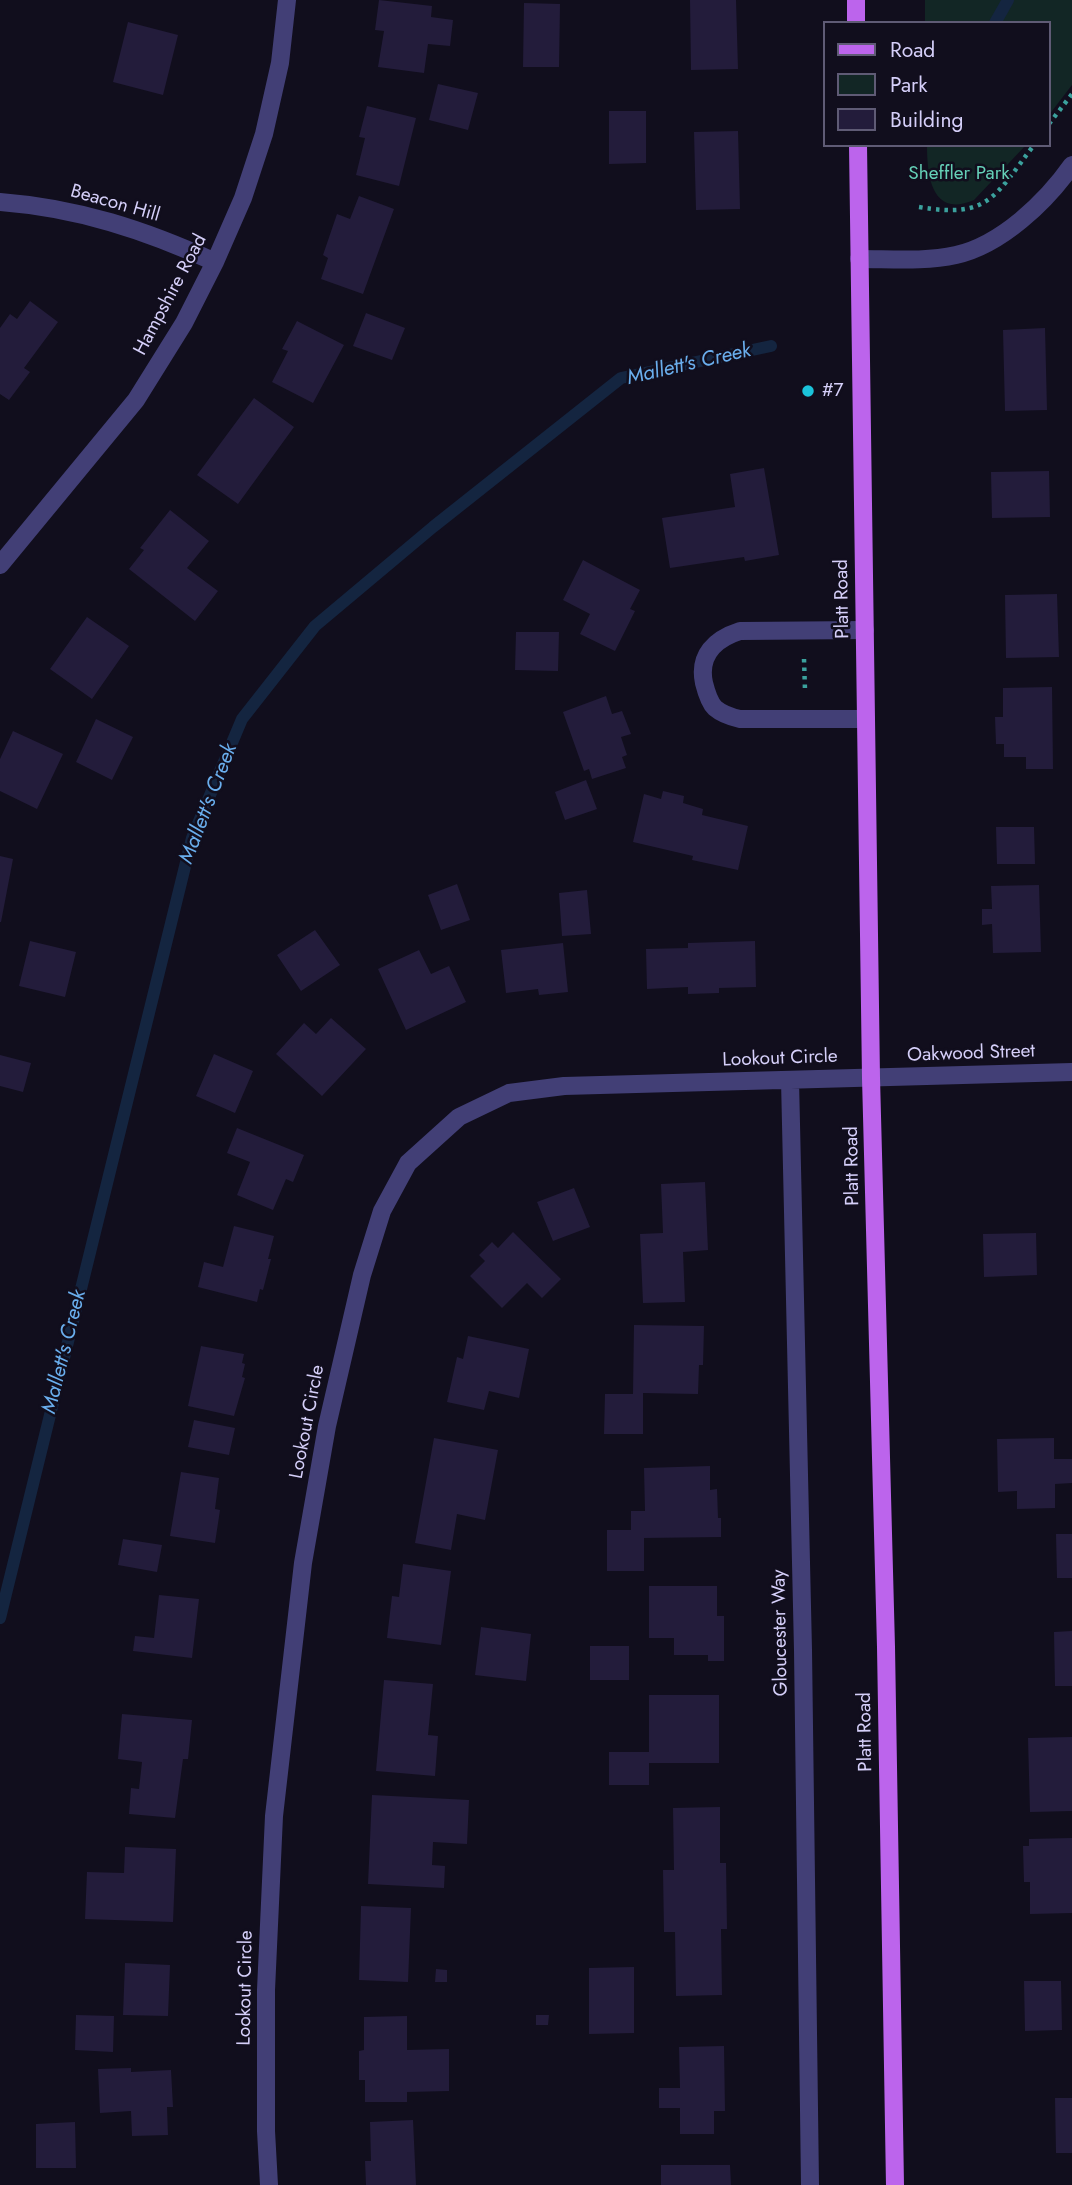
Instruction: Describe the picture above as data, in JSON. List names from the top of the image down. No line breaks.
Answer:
{"streets":{"main road":["Platt Road"],"street":["Beacon Hill","Hampshire Road","Oakwood Street","Lookout Circle","Gloucester Way"]},"crossings":[["Beacon Hill","Hampshire Road"],["Platt Road","Oakwood Street"],["Platt Road","Lookout Circle"],["Oakwood Street","Lookout Circle"],["Lookout Circle","Gloucester Way"]],"water":["Mallett's Creek"],"parks":["Sheffler Park"],"places":["#7"],"legend":["Road","Park","Building"]}
